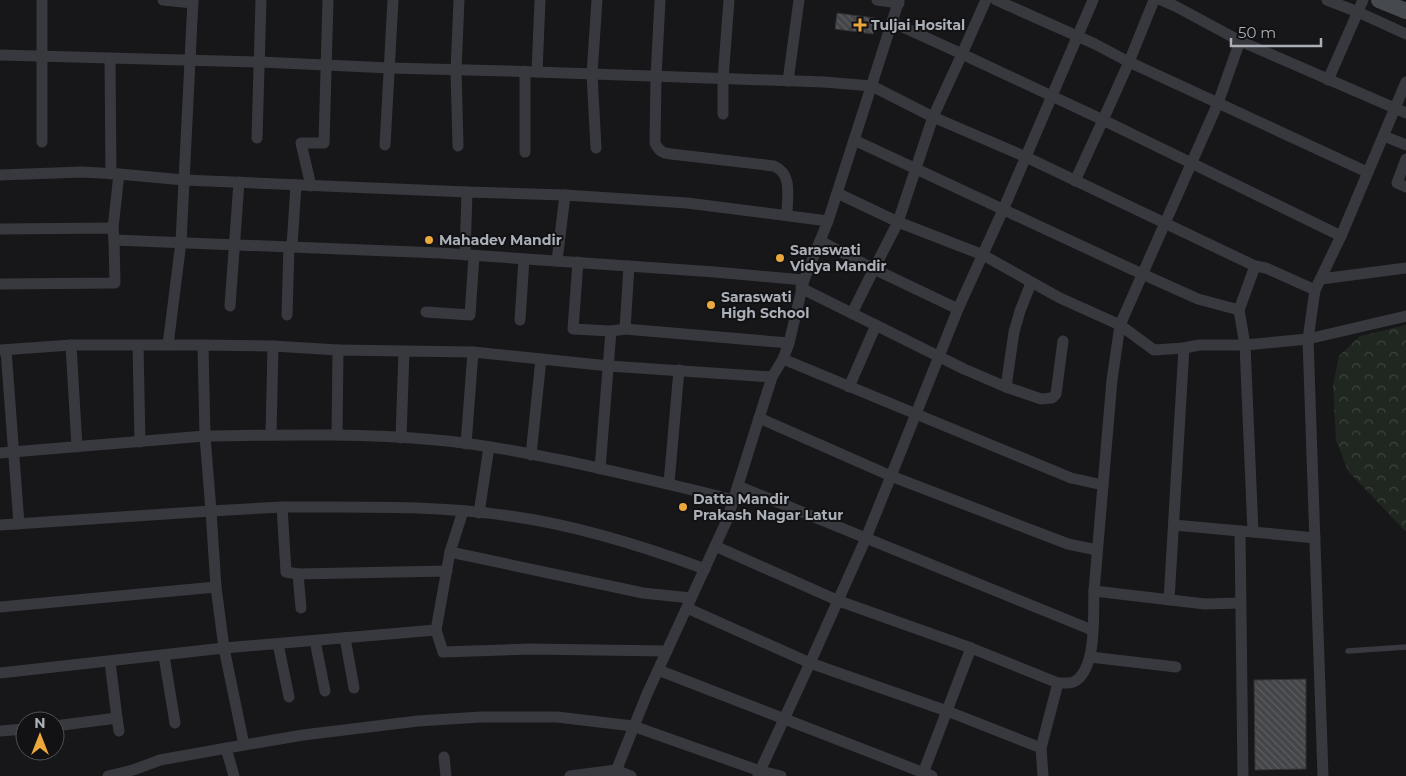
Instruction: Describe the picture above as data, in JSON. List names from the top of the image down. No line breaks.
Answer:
{"places":{"health":["Tuljai Hosital"],"other":["Mahadev Mandir","Saraswati Vidya Mandir","Saraswati High School","Datta Mandir Prakash Nagar Latur"]},"scale_bar":"50 m","north":"top"}
